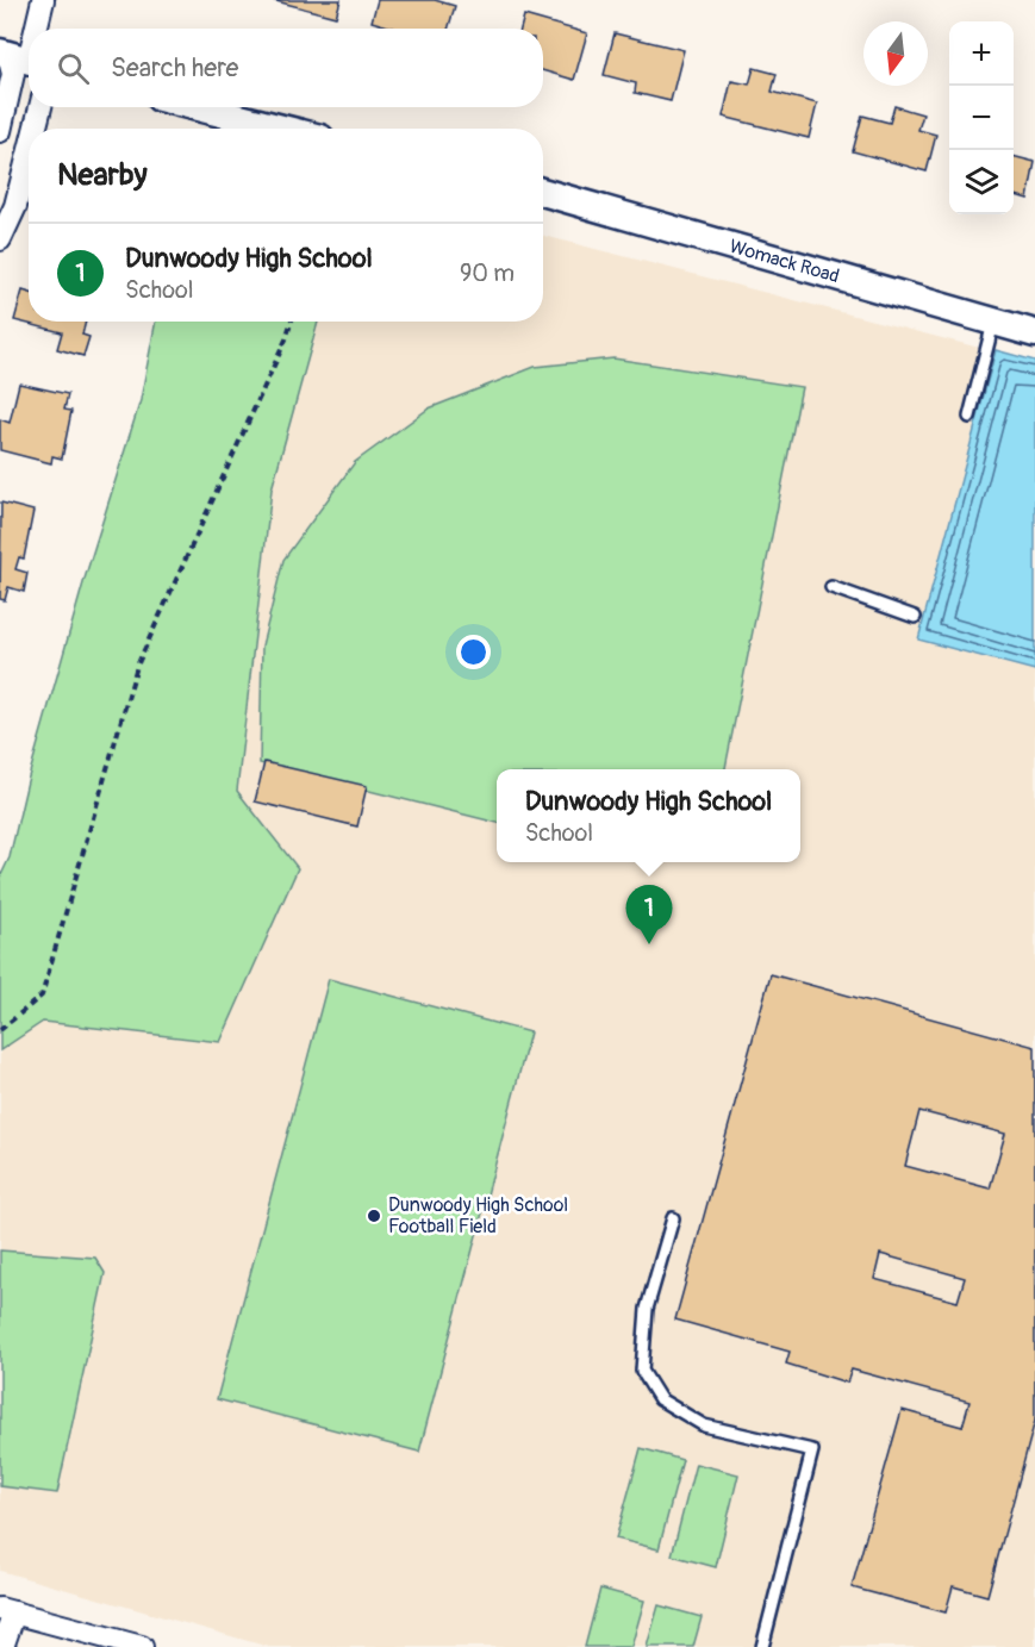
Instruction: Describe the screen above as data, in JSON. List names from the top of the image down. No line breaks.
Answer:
{"streets":{"street":["Womack Road"]},"places":["Dunwoody High School Football Field"],"north":"bottom","page":{"map_buttons":["+","−"],"search":"Search here","heading":"Nearby","list":[{"mark":"1","name":"Dunwoody High School","note":"School","value":"90 m"}],"popup":["Dunwoody High School","School"],"pins":"1"}}
